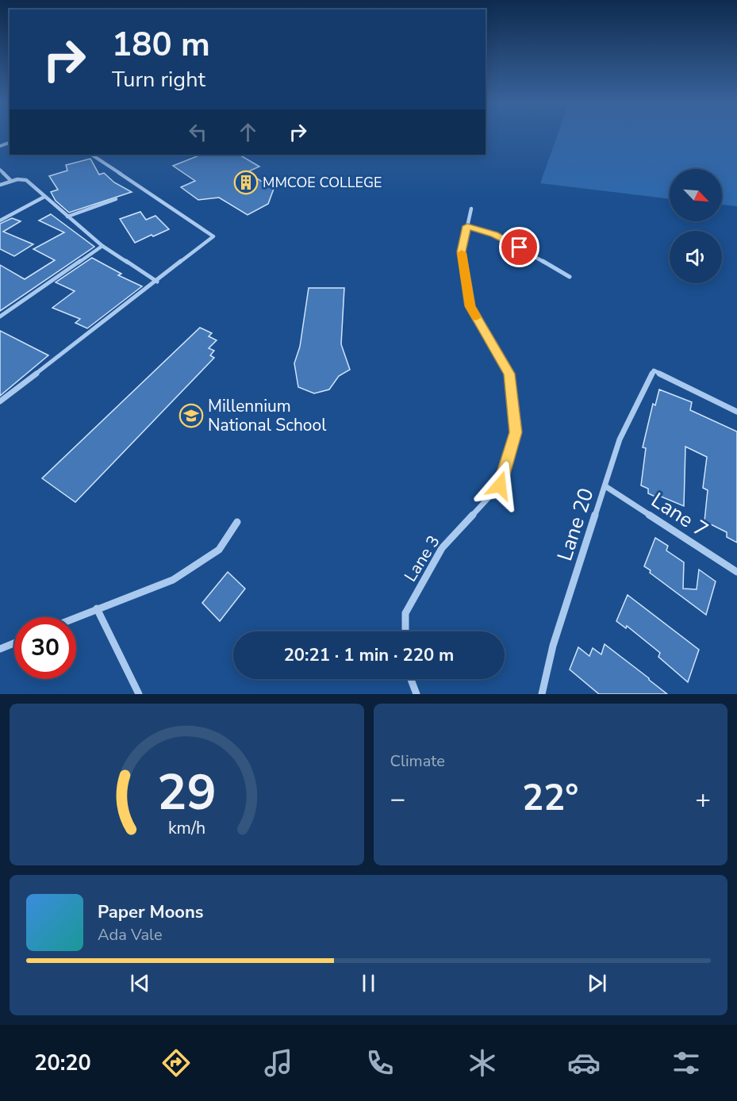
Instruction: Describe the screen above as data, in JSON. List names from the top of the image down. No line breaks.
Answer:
{"streets":{"street":["Lane 7","Lane 20","Lane 3"]},"crossings":[["Lane 7","Lane 20"]],"places":{"building":["MMCOE COLLEGE"],"school or university":["Millennium National School"]},"north":"bottom right","page":{"turn":["180 m","Turn right"],"limit":"30","trip":"20:21 · 1 min · 220 m","tile":"Climate","heat":["−","22°","+"],"song":["Paper Moons","Ada Vale"],"tabs":"20:20","gauge":["29","km/h"]}}
